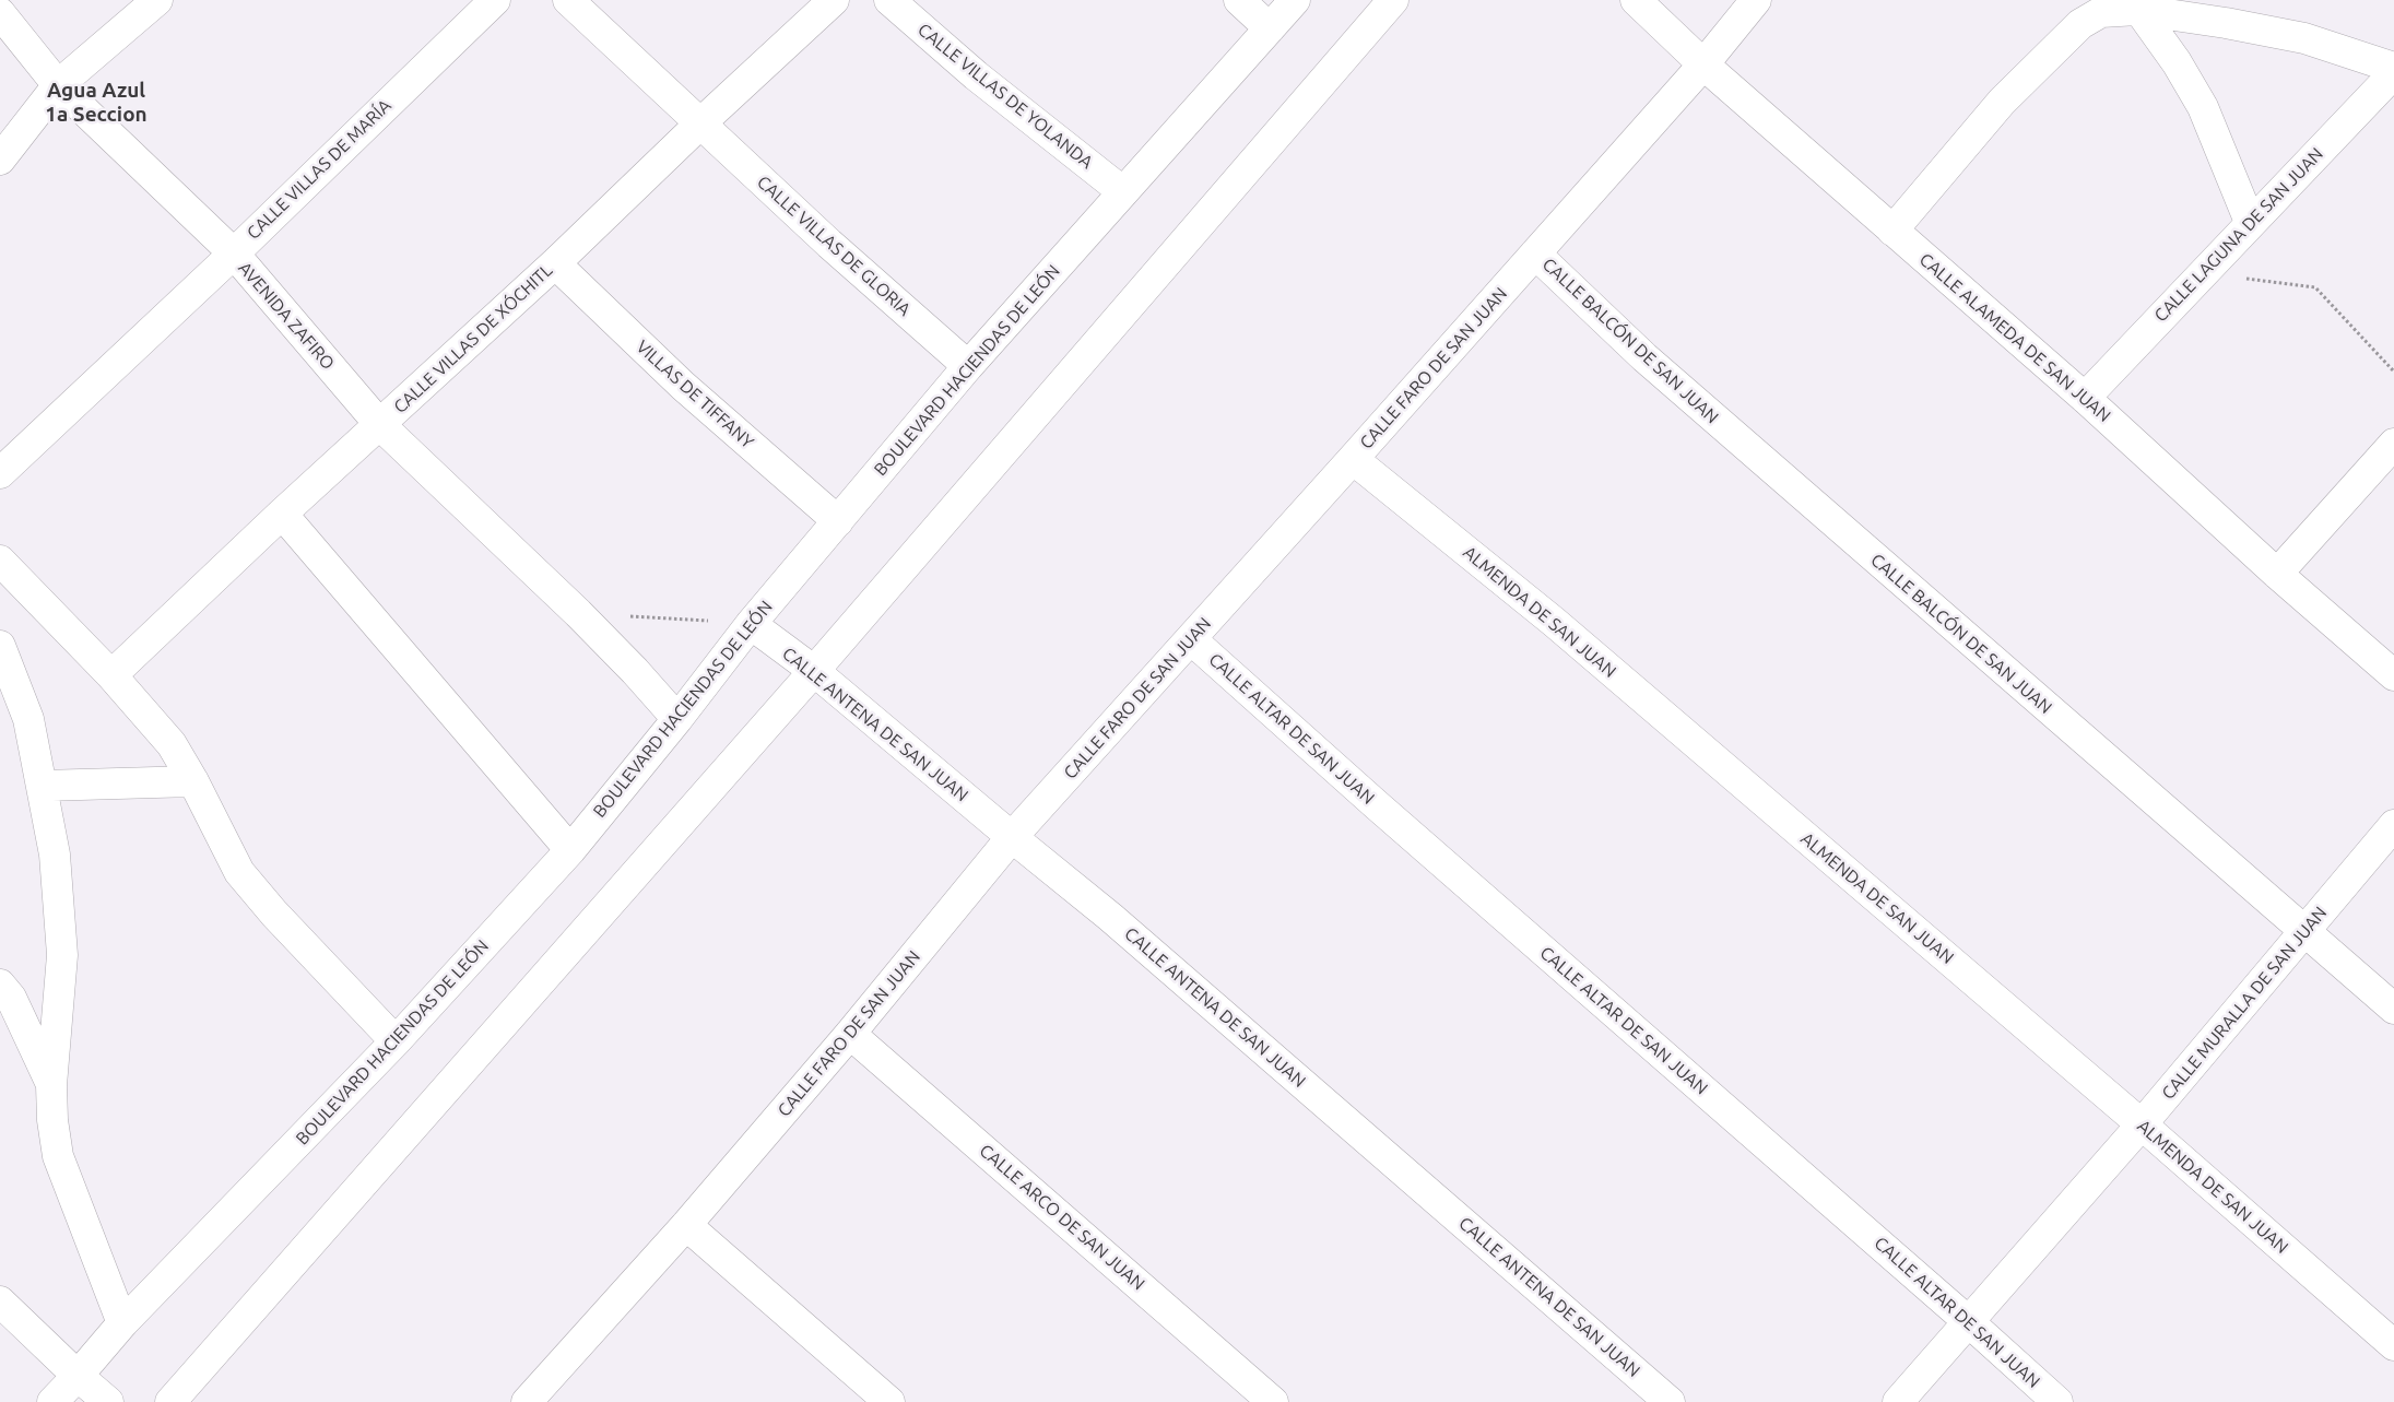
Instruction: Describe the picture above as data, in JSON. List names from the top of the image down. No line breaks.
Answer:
{"streets":{"street":["CALLE VILLAS DE YOLANDA","CALLE VILLAS DE MARÍA","CALLE LAGUNA DE SAN JUAN","CALLE VILLAS DE GLORIA","AVENIDA ZAFIRO","CALLE ALAMEDA DE SAN JUAN","CALLE VILLAS DE XÓCHITL","CALLE BALCÓN DE SAN JUAN","CALLE FARO DE SAN JUAN","BOULEVARD HACIENDAS DE LEÓN","VILLAS DE TIFFANY","ALMENDA DE SAN JUAN","CALLE ANTENA DE SAN JUAN","CALLE ALTAR DE SAN JUAN","CALLE MURALLA DE SAN JUAN","CALLE ARCO DE SAN JUAN"]},"crossings":[["CALLE VILLAS DE YOLANDA","BOULEVARD HACIENDAS DE LEÓN"],["CALLE VILLAS DE MARÍA","AVENIDA ZAFIRO"],["CALLE LAGUNA DE SAN JUAN","CALLE ALAMEDA DE SAN JUAN"],["CALLE VILLAS DE GLORIA","CALLE VILLAS DE XÓCHITL"],["CALLE VILLAS DE GLORIA","BOULEVARD HACIENDAS DE LEÓN"],["AVENIDA ZAFIRO","CALLE VILLAS DE XÓCHITL"],["AVENIDA ZAFIRO","BOULEVARD HACIENDAS DE LEÓN"],["CALLE ALAMEDA DE SAN JUAN","CALLE FARO DE SAN JUAN"],["CALLE VILLAS DE XÓCHITL","VILLAS DE TIFFANY"],["CALLE BALCÓN DE SAN JUAN","CALLE FARO DE SAN JUAN"],["CALLE BALCÓN DE SAN JUAN","CALLE MURALLA DE SAN JUAN"],["CALLE FARO DE SAN JUAN","ALMENDA DE SAN JUAN"],["CALLE FARO DE SAN JUAN","CALLE ANTENA DE SAN JUAN"],["CALLE FARO DE SAN JUAN","CALLE ALTAR DE SAN JUAN"],["CALLE FARO DE SAN JUAN","CALLE ARCO DE SAN JUAN"],["BOULEVARD HACIENDAS DE LEÓN","VILLAS DE TIFFANY"],["BOULEVARD HACIENDAS DE LEÓN","CALLE ANTENA DE SAN JUAN"],["ALMENDA DE SAN JUAN","CALLE MURALLA DE SAN JUAN"],["CALLE ALTAR DE SAN JUAN","CALLE MURALLA DE SAN JUAN"]],"districts":["Agua Azul 1a Seccion"]}
